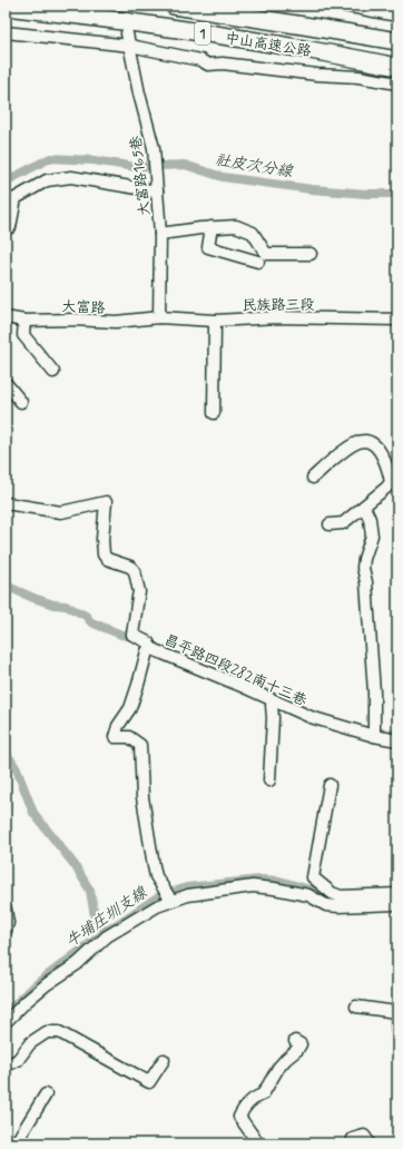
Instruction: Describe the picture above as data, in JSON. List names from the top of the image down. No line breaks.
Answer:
{"streets":{"highway":["1","中山高速公路"],"street":["大富路165巷","民族路三段","大富路","昌平路四段282南十三巷"]},"crossings":[["大富路165巷","民族路三段"],["大富路165巷","大富路"],["民族路三段","大富路"]],"water":["社皮次分線","牛埔庄圳支線"]}
